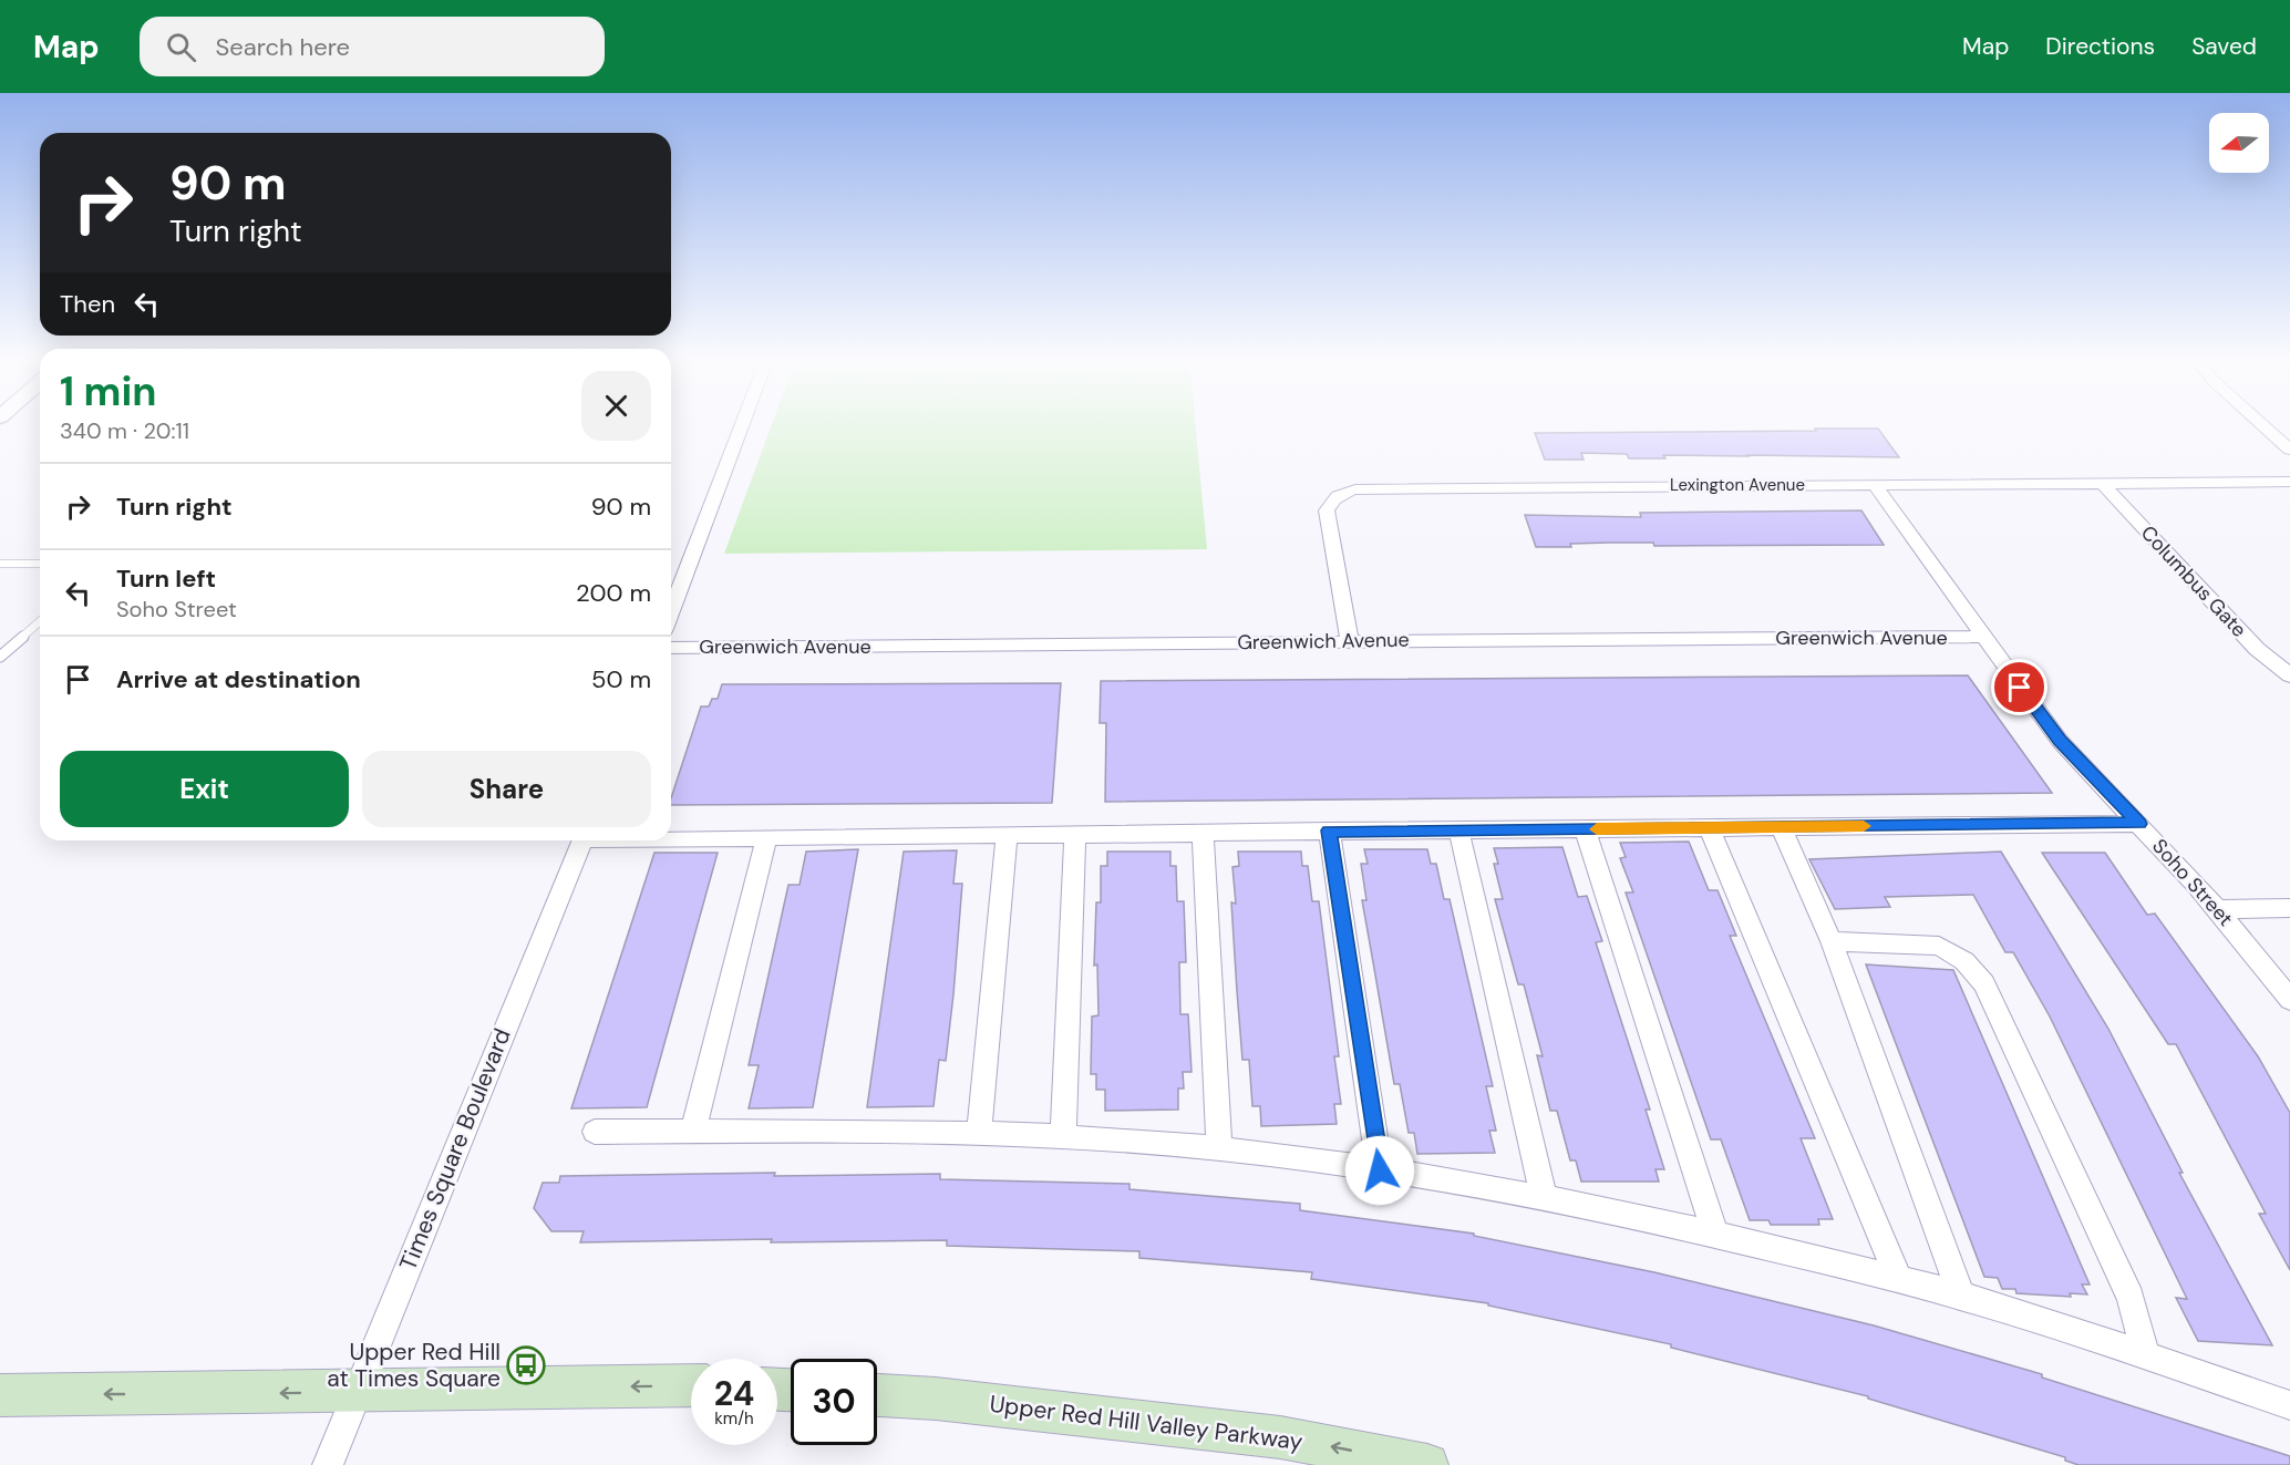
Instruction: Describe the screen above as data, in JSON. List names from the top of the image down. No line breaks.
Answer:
{"streets":{"main road":["Upper Red Hill Valley Parkway"],"street":["Lexington Avenue","Columbus Gate","Greenwich Avenue","Soho Street","Times Square Boulevard"]},"crossings":[["Lexington Avenue","Columbus Gate"],["Lexington Avenue","Greenwich Avenue"],["Lexington Avenue","Soho Street"],["Greenwich Avenue","Soho Street"]],"one_way":["Upper Red Hill Valley Parkway"],"places":{"bus stop":["Upper Red Hill at Times Square"]},"north":"left","page":{"header":"Map","search":"Search here","nav":["Map","Directions","Saved"],"turn":["90 m","Turn right"],"then":"Then","heading":["1 min","340 m · 20:11"],"list":[{"name":"Turn right","value":"90 m"},{"name":"Turn left","note":"Soho Street","value":"200 m"},{"name":"Arrive at destination","value":"50 m"}],"buttons":["Exit","Share"],"speed":"24 km/h","limit":"30"}}
